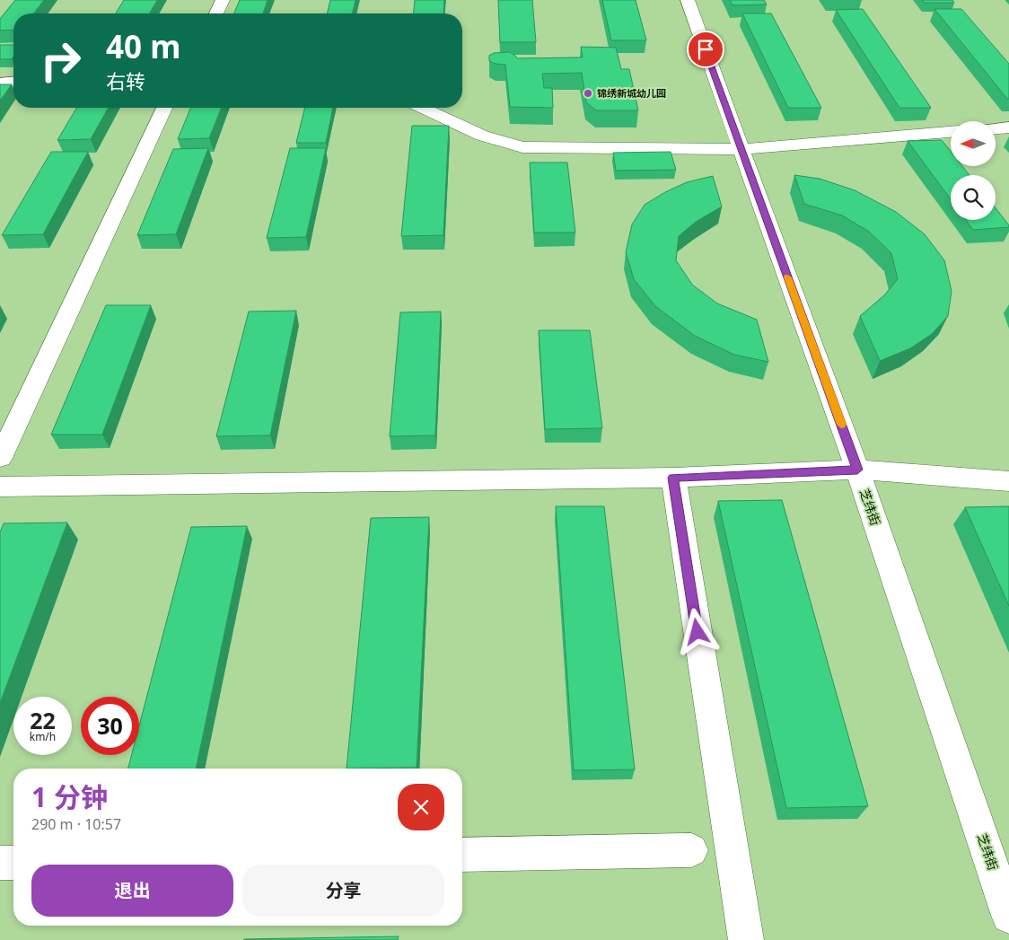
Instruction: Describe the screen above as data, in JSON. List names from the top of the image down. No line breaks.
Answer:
{"streets":{"street":["芝纬街"]},"places":["锦绣新城幼儿园"],"north":"left","page":{"turn":["40 m","右转"],"speed":"22 km/h","limit":"30","heading":["1 分钟","290 m · 10:57"],"buttons":["退出","分享"]}}
